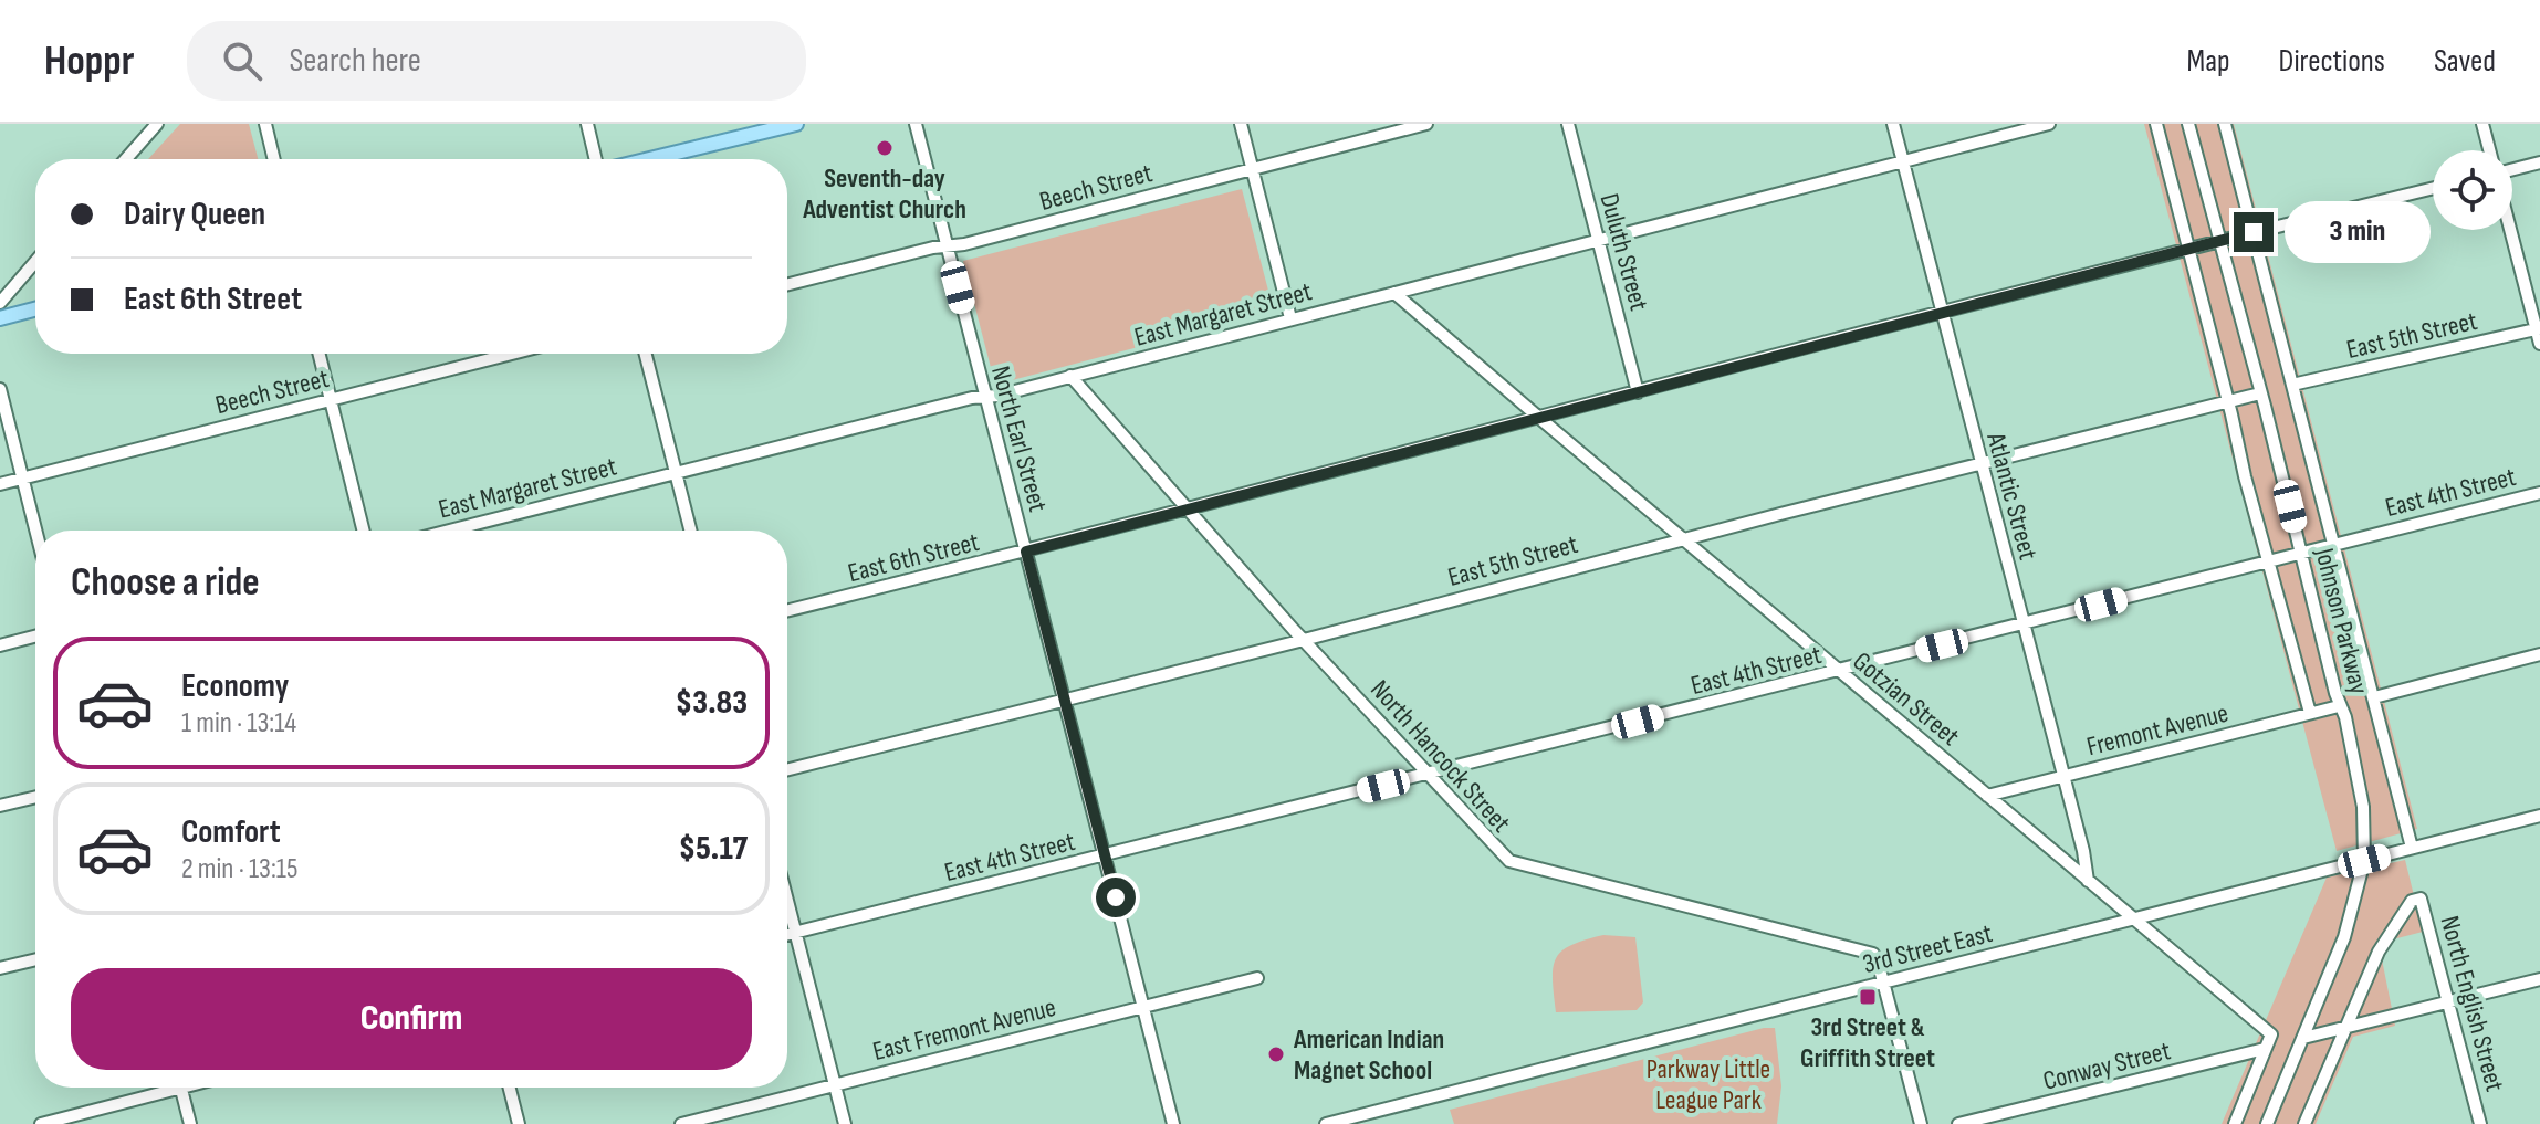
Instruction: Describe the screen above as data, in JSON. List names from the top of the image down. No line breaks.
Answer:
{"streets":{"street":["Beech Street","Duluth Street","East Margaret Street","East 5th Street","North Earl Street","East 4th Street","Atlantic Street","East 6th Street","Johnson Parkway","Gotzian Street","Fremont Avenue","North Hancock Street","3rd Street East","North English Street","East Fremont Avenue","Conway Street"]},"crossings":[["Beech Street","North Earl Street"],["Duluth Street","East Margaret Street"],["Duluth Street","East 6th Street"],["East Margaret Street","North Earl Street"],["East Margaret Street","Atlantic Street"],["East Margaret Street","Gotzian Street"],["East Margaret Street","North Hancock Street"],["East 5th Street","North Earl Street"],["East 5th Street","Atlantic Street"],["East 5th Street","Johnson Parkway"],["East 5th Street","Gotzian Street"],["East 5th Street","North Hancock Street"],["North Earl Street","East 4th Street"],["North Earl Street","East 6th Street"],["North Earl Street","East Fremont Avenue"],["East 4th Street","Atlantic Street"],["East 4th Street","Johnson Parkway"],["East 4th Street","Gotzian Street"],["East 4th Street","North Hancock Street"],["Atlantic Street","East 6th Street"],["Atlantic Street","Gotzian Street"],["Atlantic Street","Fremont Avenue"],["East 6th Street","Johnson Parkway"],["East 6th Street","Gotzian Street"],["East 6th Street","North Hancock Street"],["Johnson Parkway","Fremont Avenue"],["Johnson Parkway","3rd Street East"],["Gotzian Street","Fremont Avenue"],["Gotzian Street","3rd Street East"],["Gotzian Street","Conway Street"],["North Hancock Street","3rd Street East"]],"parks":["Parkway Little League Park"],"places":{"other":["Seventh-day Adventist Church","American Indian Magnet School"],"transit":["3rd Street & Griffith Street"]},"page":{"header":"Hoppr","search":"Search here","nav":["Map","Directions","Saved"],"banner":["Dairy Queen","East 6th Street"],"bubble":"3 min","heading":"Choose a ride","list":[{"name":"Economy","note":"1 min · 13:14","value":"$3.83"},{"name":"Comfort","note":"2 min · 13:15","value":"$5.17"}],"buttons":"Confirm"}}
